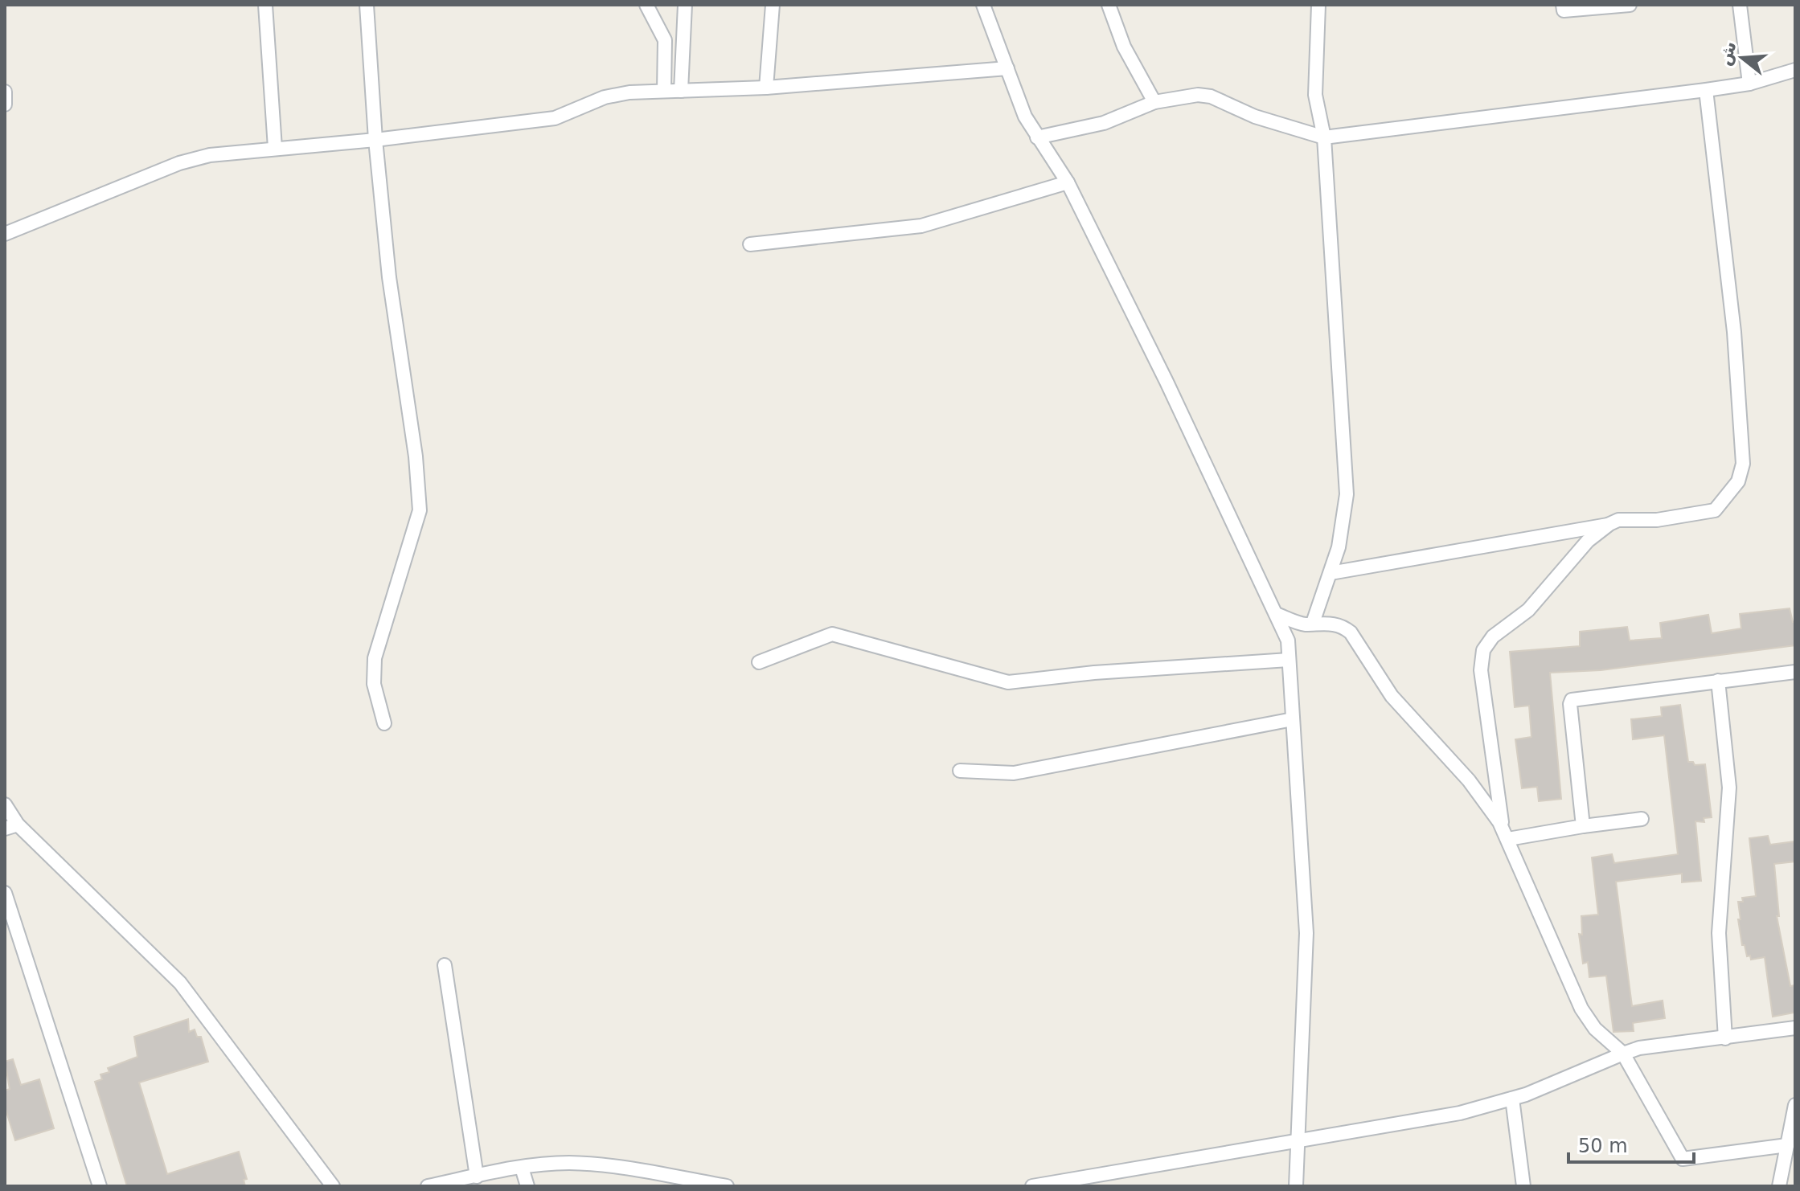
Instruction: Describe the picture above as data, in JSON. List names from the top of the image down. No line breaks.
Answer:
{"scale_bar":"50 m","north":"left"}
